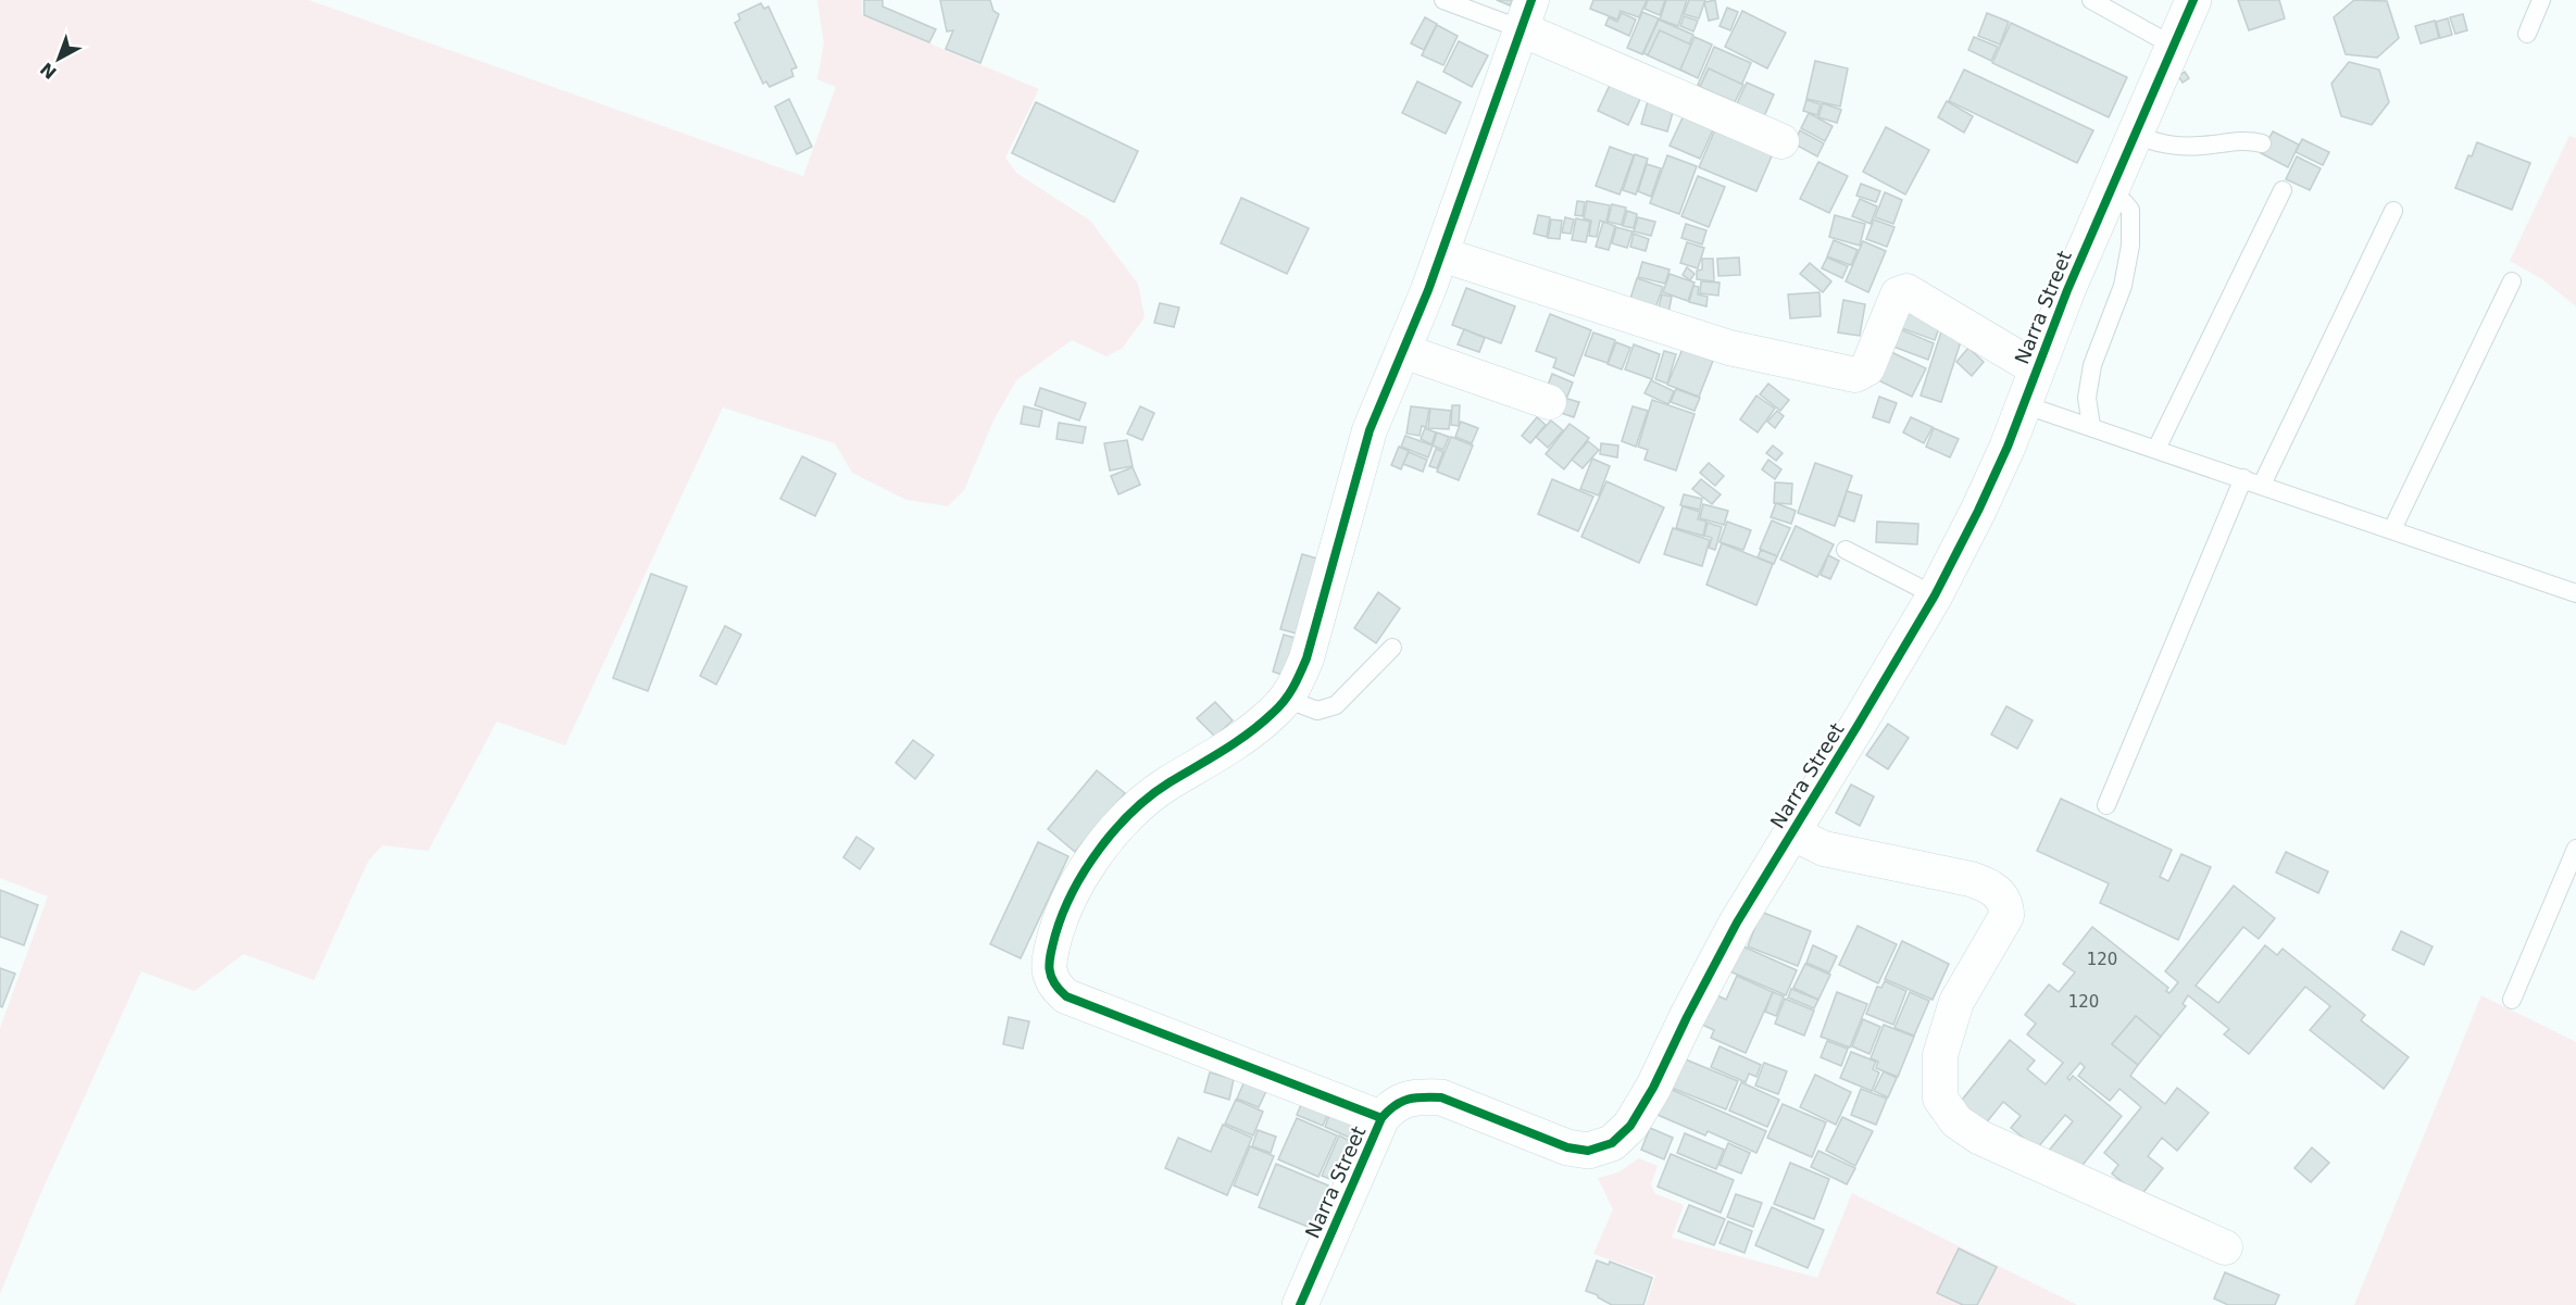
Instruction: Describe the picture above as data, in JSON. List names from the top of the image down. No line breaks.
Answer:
{"streets":{"street":["Narra Street"]},"house_numbers":["120","120"],"north":"bottom left"}
